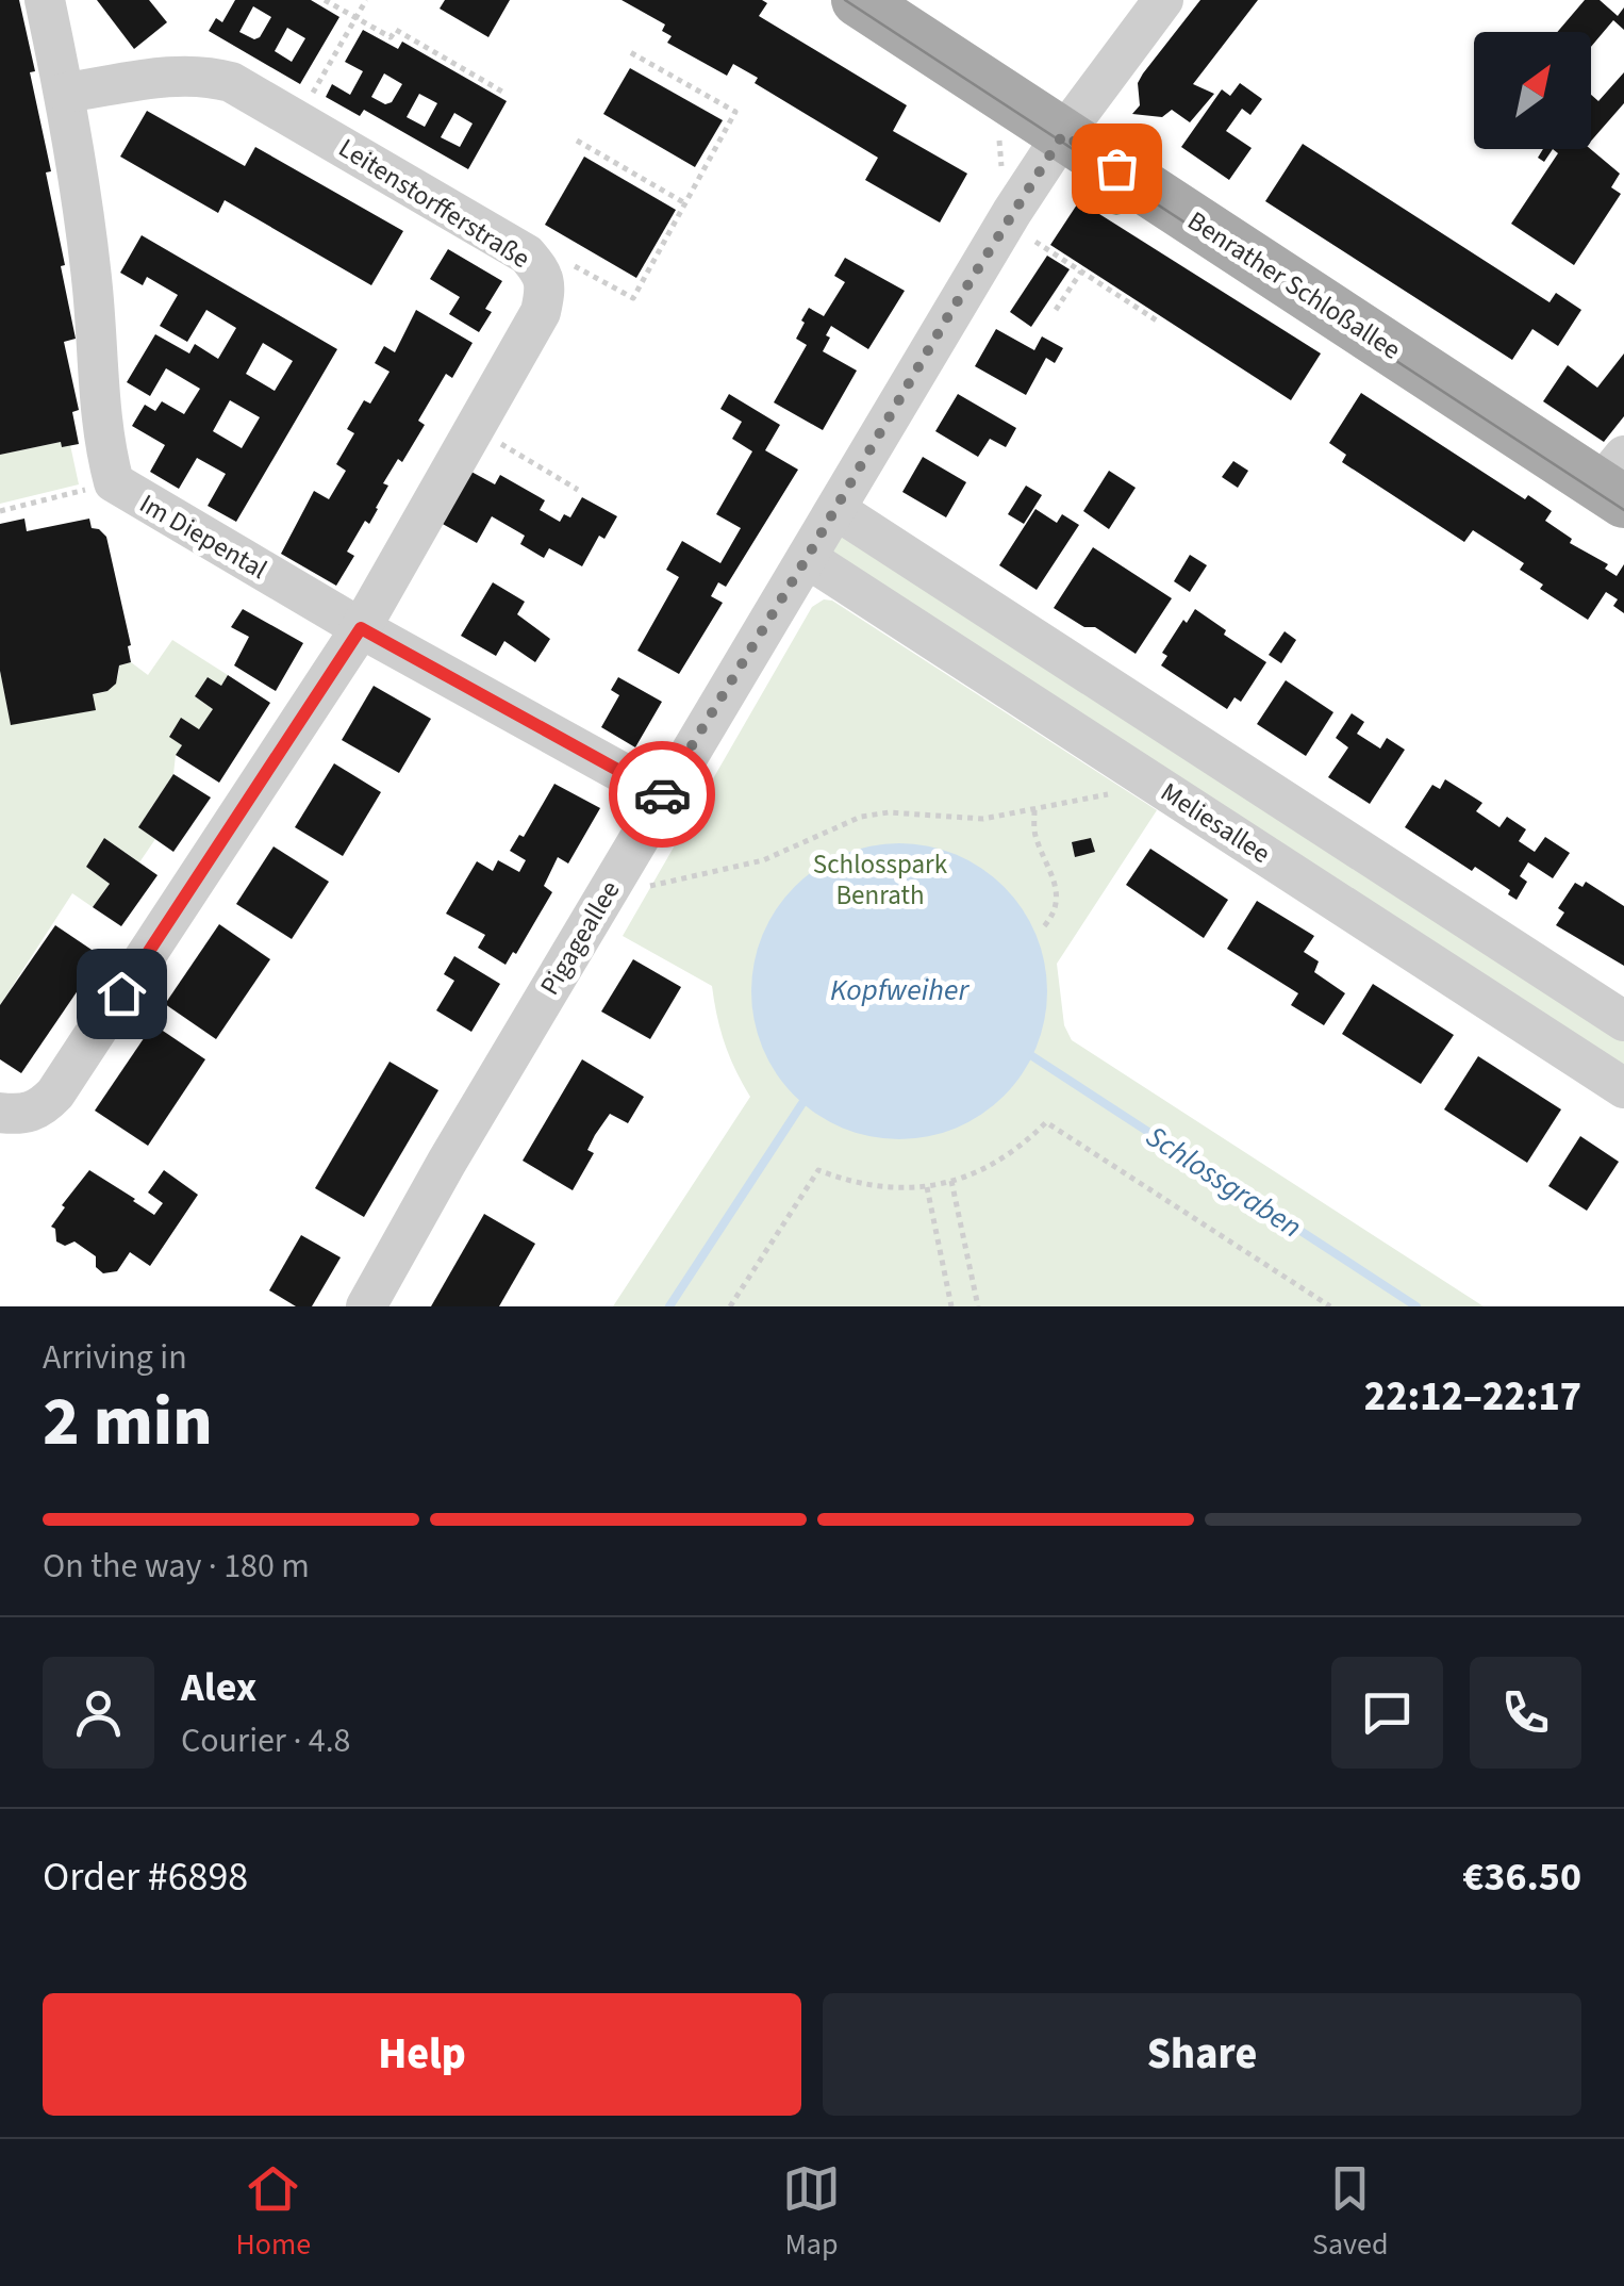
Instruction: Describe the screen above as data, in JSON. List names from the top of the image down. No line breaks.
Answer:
{"streets":{"main road":["Benrather Schloßallee"],"street":["Leitenstorfferstraße","Im Diepental","Meliesallee","Pigageallee"]},"crossings":[["Leitenstorfferstraße","Im Diepental"],["Benrather Schloßallee","Pigageallee"],["Im Diepental","Pigageallee"],["Meliesallee","Pigageallee"]],"water":["Kopfweiher","Schlossgraben"],"parks":["Schlosspark Benrath"],"north":"top right","page":{"heading":["2 min","Arriving in","22:12–22:17"],"panel":["Alex","Courier · 4.8","Order #6898","€36.50"],"bar":"On the way · 180 m","buttons":["Help","Share"],"tabs":["Home","Map","Saved"]}}
